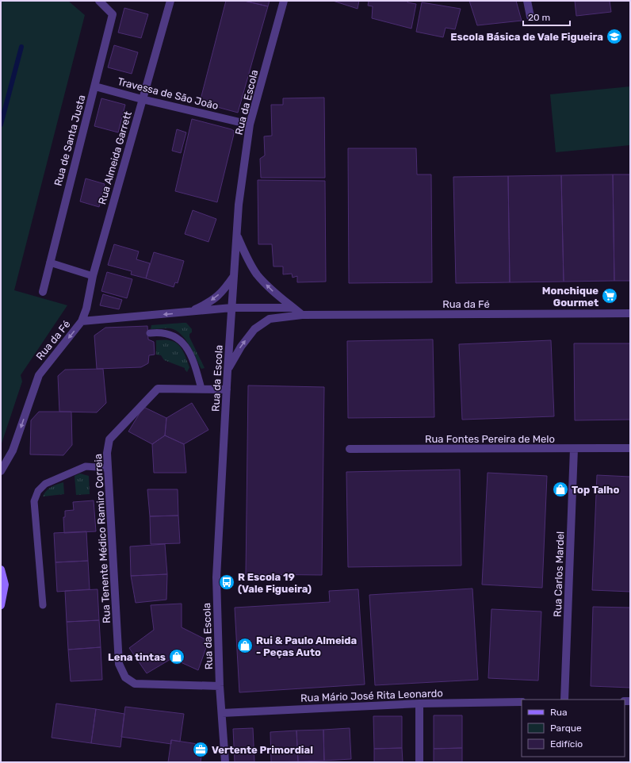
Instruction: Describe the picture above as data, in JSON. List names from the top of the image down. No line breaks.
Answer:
{"streets":{"street":["Travessa de São João","Rua da Escola","Rua de Santa Justa","Rua Almeida Garrett","Rua da Fé","Rua Fontes Pereira de Melo","Rua Tenente Médico Ramiro Correia","Rua Carlos Mardel","Rua Mário José Rita Leonardo"]},"crossings":[["Travessa de São João","Rua da Escola"],["Travessa de São João","Rua de Santa Justa"],["Travessa de São João","Rua Almeida Garrett"],["Rua da Escola","Rua da Fé"],["Rua da Escola","Rua Tenente Médico Ramiro Correia"],["Rua da Escola","Rua Mário José Rita Leonardo"],["Rua Almeida Garrett","Rua da Fé"],["Rua Fontes Pereira de Melo","Rua Carlos Mardel"]],"places":{"school or university":["Escola Básica de Vale Figueira"],"supermarket":["Monchique Gourmet"],"shop":["Top Talho","Rui & Paulo Almeida - Peças Auto","Lena tintas"],"bus stop":["R Escola 19 (Vale Figueira)"],"office":["Vertente Primordial"]},"legend":["Rua","Parque","Edifício"],"scale_bar":"20 m"}
